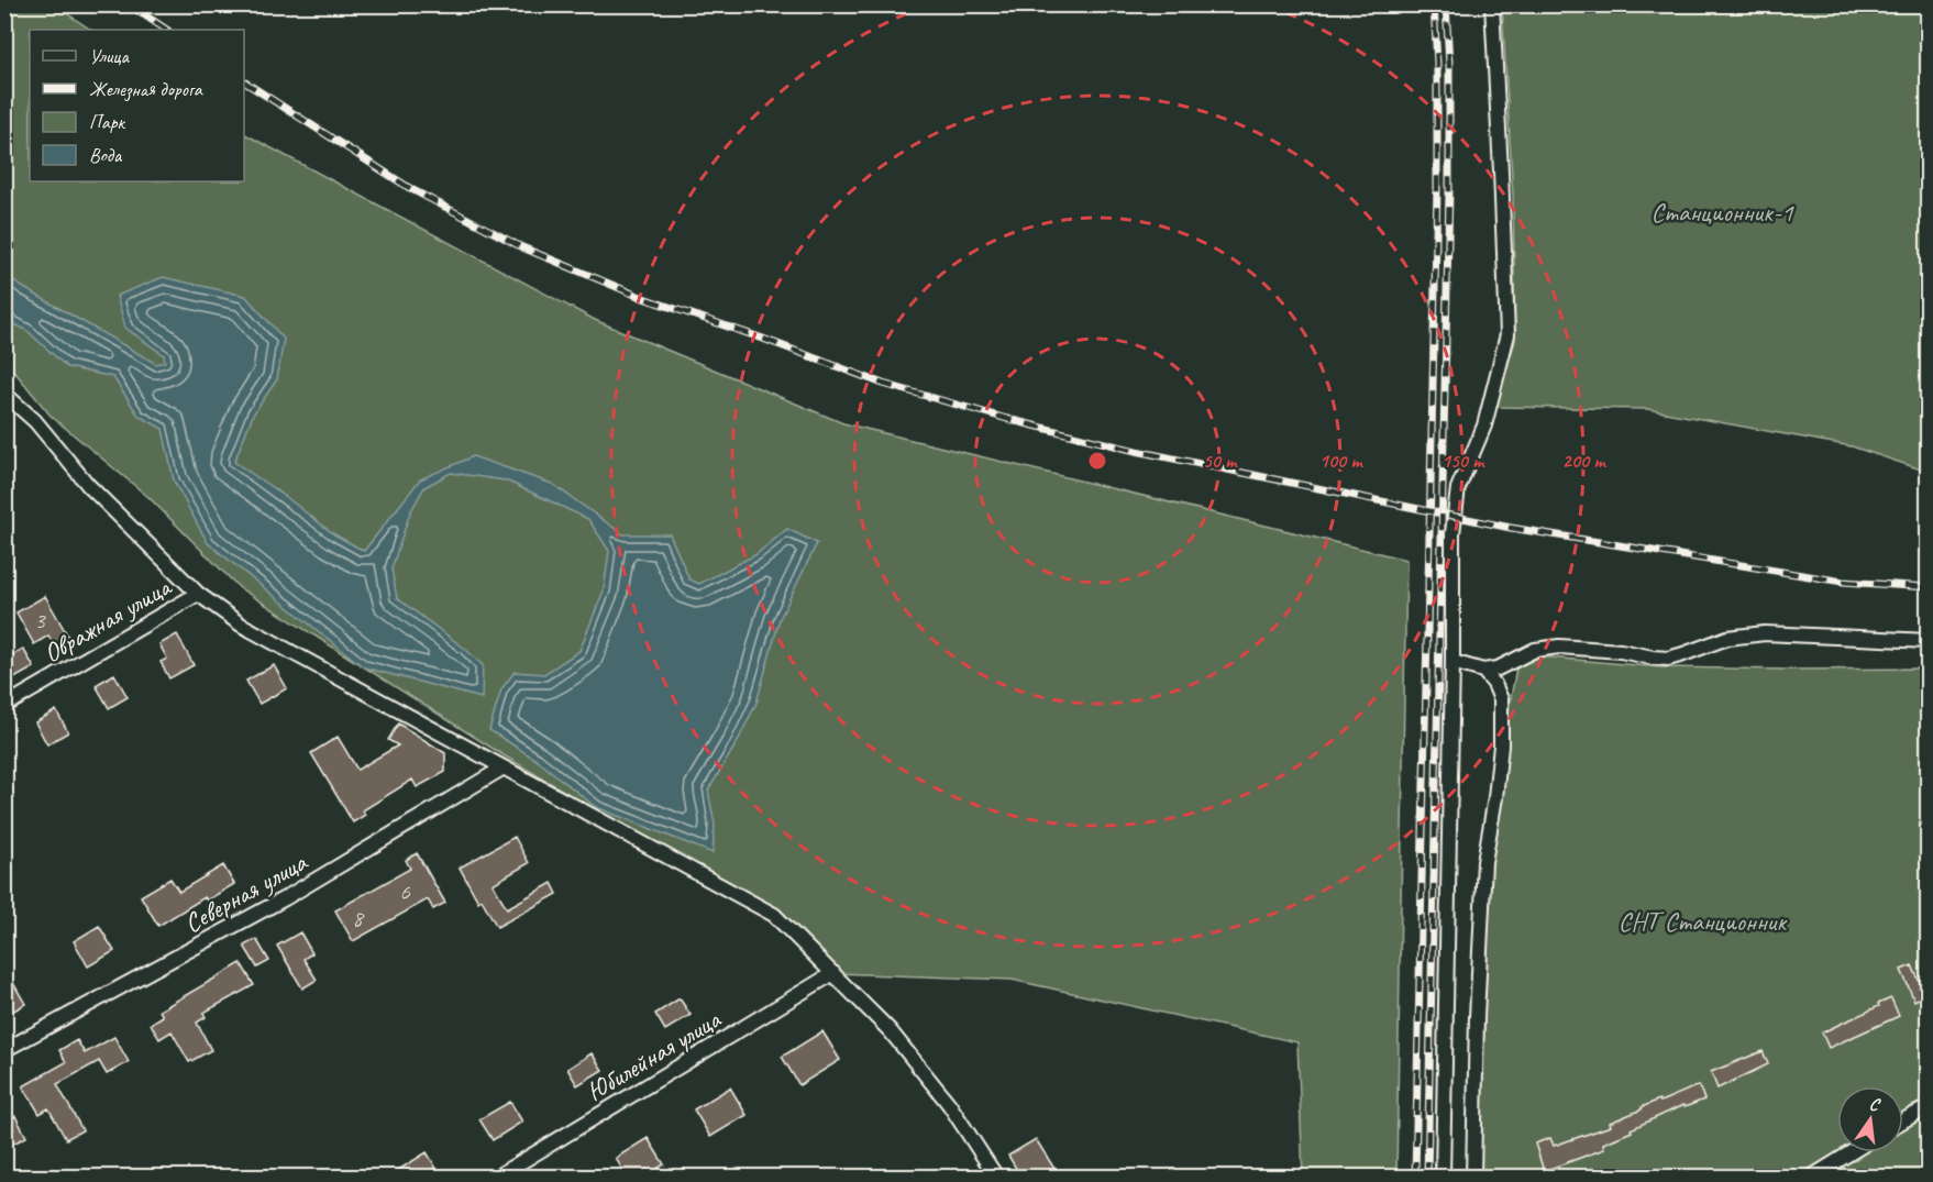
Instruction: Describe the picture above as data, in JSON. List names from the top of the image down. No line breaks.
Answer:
{"streets":{"street":["Овражная улица","Северная улица","Юбилейная улица"]},"parks":["Станционник-1","СНТ Станционник"],"house_numbers":["3","6","8"],"legend":["Улица","Железная дорога","Парк","Вода"],"north":"top","rings":["50 m","100 m","150 m","200 m"]}
